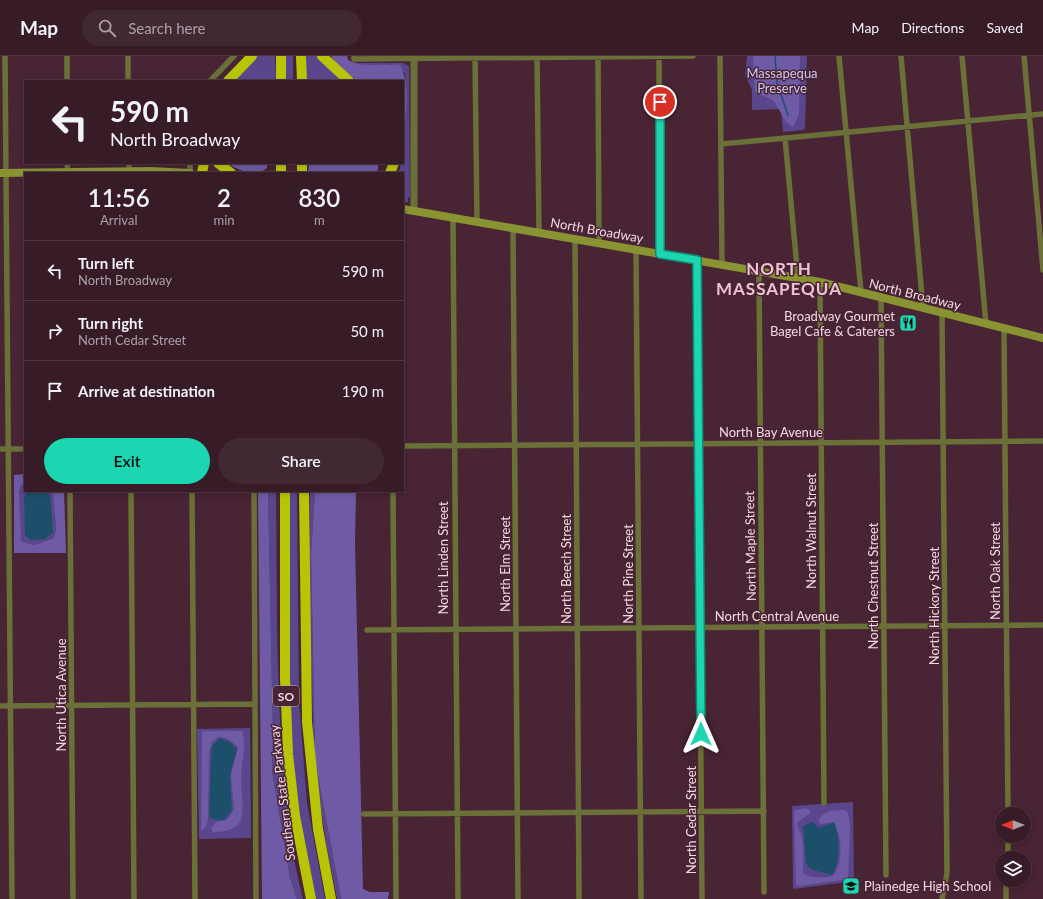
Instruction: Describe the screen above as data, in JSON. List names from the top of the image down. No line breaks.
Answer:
{"streets":{"highway":["SO","Southern State Parkway"],"main road":["North Broadway"],"street":["North Bay Avenue","North Walnut Street","North Maple Street","North Linden Street","North Elm Street","North Beech Street","North Oak Street","North Pine Street","North Chestnut Street","North Hickory Street","North Central Avenue","North Utica Avenue","North Cedar Street"]},"crossings":[["North Broadway","North Walnut Street"],["North Broadway","North Maple Street"],["North Broadway","North Linden Street"],["North Broadway","North Elm Street"],["North Broadway","North Beech Street"],["North Broadway","North Oak Street"],["North Broadway","North Pine Street"],["North Broadway","North Chestnut Street"],["North Broadway","North Hickory Street"],["North Broadway","North Cedar Street"],["North Bay Avenue","North Walnut Street"],["North Bay Avenue","North Maple Street"],["North Bay Avenue","North Linden Street"],["North Bay Avenue","North Elm Street"],["North Bay Avenue","North Beech Street"],["North Bay Avenue","North Oak Street"],["North Bay Avenue","North Pine Street"],["North Bay Avenue","North Chestnut Street"],["North Bay Avenue","North Hickory Street"],["North Bay Avenue","North Cedar Street"],["North Walnut Street","North Central Avenue"],["North Maple Street","North Central Avenue"],["North Linden Street","North Central Avenue"],["North Elm Street","North Central Avenue"],["North Beech Street","North Central Avenue"],["North Oak Street","North Central Avenue"],["North Pine Street","North Central Avenue"],["North Chestnut Street","North Central Avenue"],["North Hickory Street","North Central Avenue"],["North Central Avenue","North Cedar Street"]],"districts":["NORTH MASSAPEQUA"],"parks":["Massapequa Preserve"],"places":{"restaurant":["Broadway Gourmet Bagel Cafe & Caterers"],"school or university":["Plainedge High School"]},"north":"left","page":{"header":"Map","search":"Search here","nav":["Map","Directions","Saved"],"turn":["590 m","North Broadway"],"eta":["11:56","Arrival","2","min","830","m"],"list":[{"name":"Turn left","note":"North Broadway","value":"590 m"},{"name":"Turn right","note":"North Cedar Street","value":"50 m"},{"name":"Arrive at destination","value":"190 m"}],"buttons":["Exit","Share"]}}
